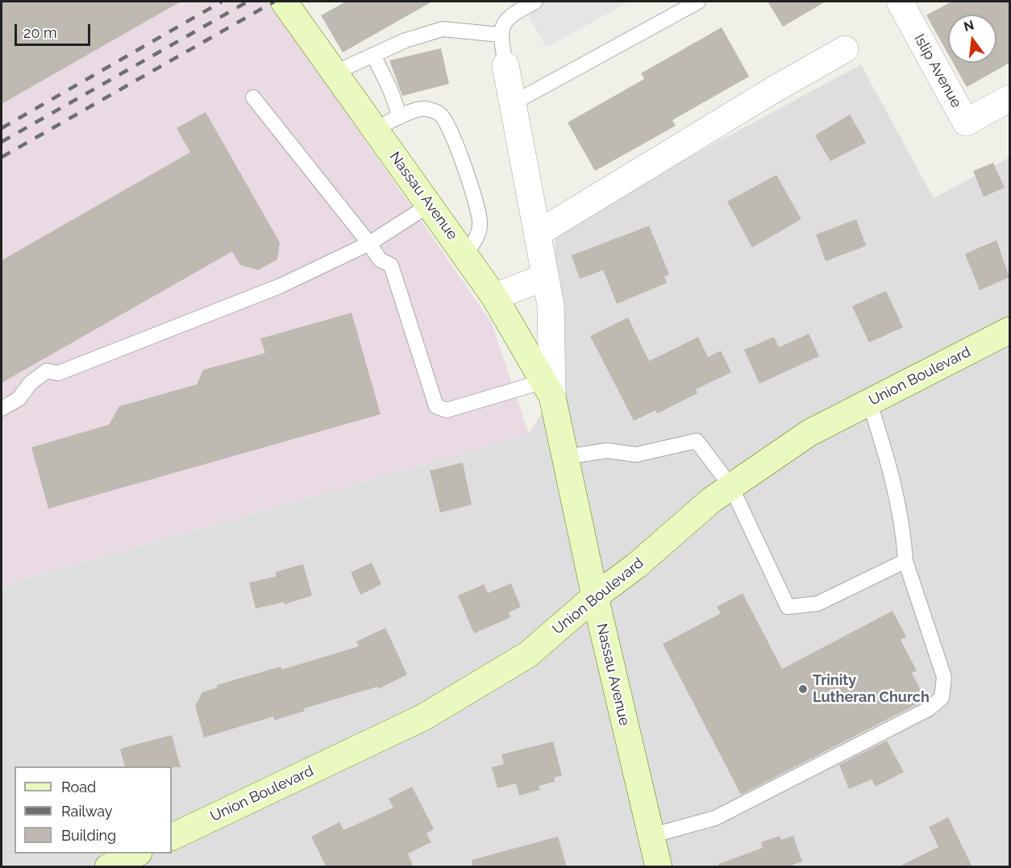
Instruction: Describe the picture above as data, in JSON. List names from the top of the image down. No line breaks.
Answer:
{"streets":{"main road":["Nassau Avenue","Union Boulevard"],"street":["Islip Avenue"]},"crossings":[["Nassau Avenue","Union Boulevard"]],"places":["Trinity Lutheran Church"],"legend":["Road","Railway","Building"],"scale_bar":"20 m","north":"top"}
